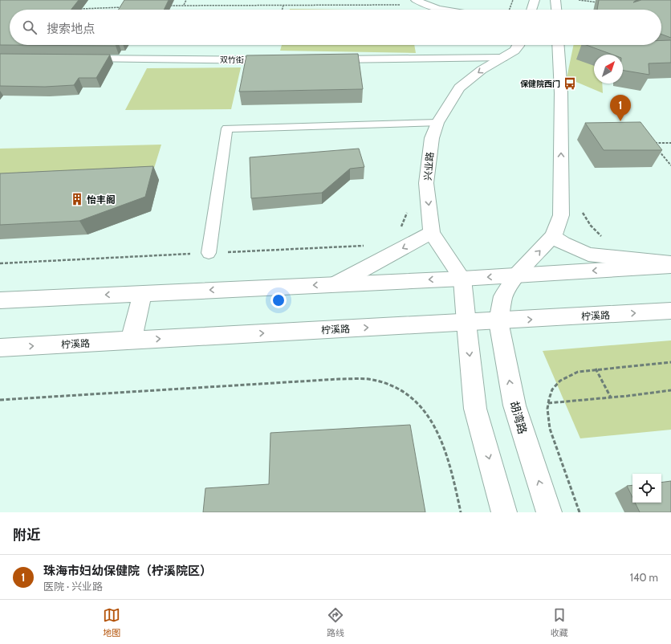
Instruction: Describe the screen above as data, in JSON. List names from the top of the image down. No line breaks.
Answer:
{"streets":{"main road":["双竹街","兴业路","柠溪路","胡湾路"]},"crossings":[["兴业路","柠溪路"],["柠溪路","胡湾路"]],"one_way":["兴业路"],"places":{"bus stop":["保健院西门"],"building":["怡丰阁"]},"north":"top right","page":{"search":"搜索地点","pins":"1","heading":"附近","list":[{"mark":"1","name":"珠海市妇幼保健院（柠溪院区）","note":"医院 · 兴业路","value":"140 m"}],"nav":["地图","路线","收藏"]}}
